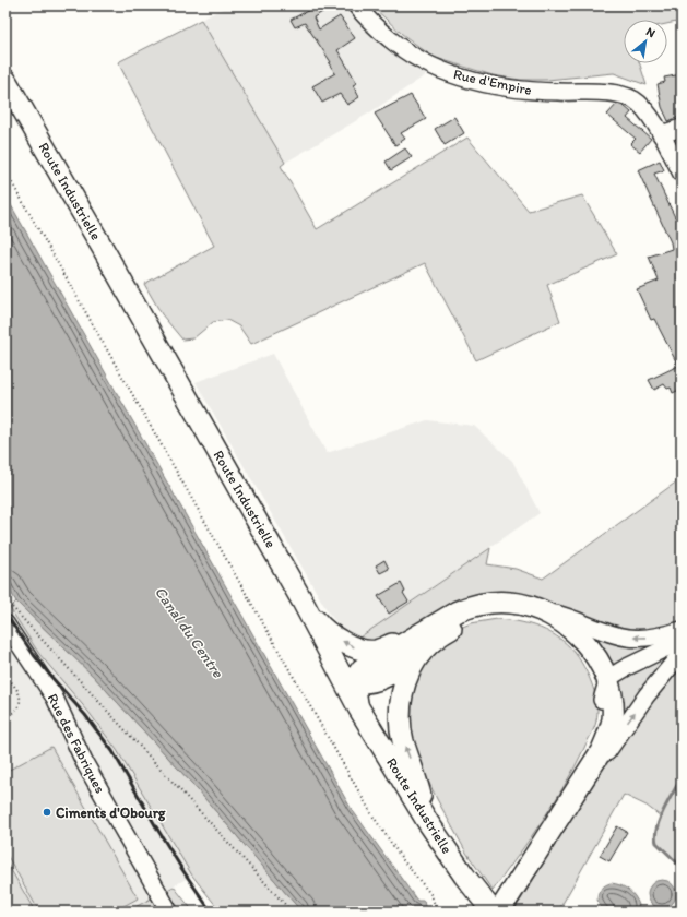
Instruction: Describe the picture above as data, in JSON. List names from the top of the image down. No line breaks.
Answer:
{"streets":{"main road":["Route Industrielle"],"street":["Rue d'Empire","Rue des Fabriques"]},"water":["Canal du Centre"],"places":["Ciments d'Obourg"],"north":"top right"}
